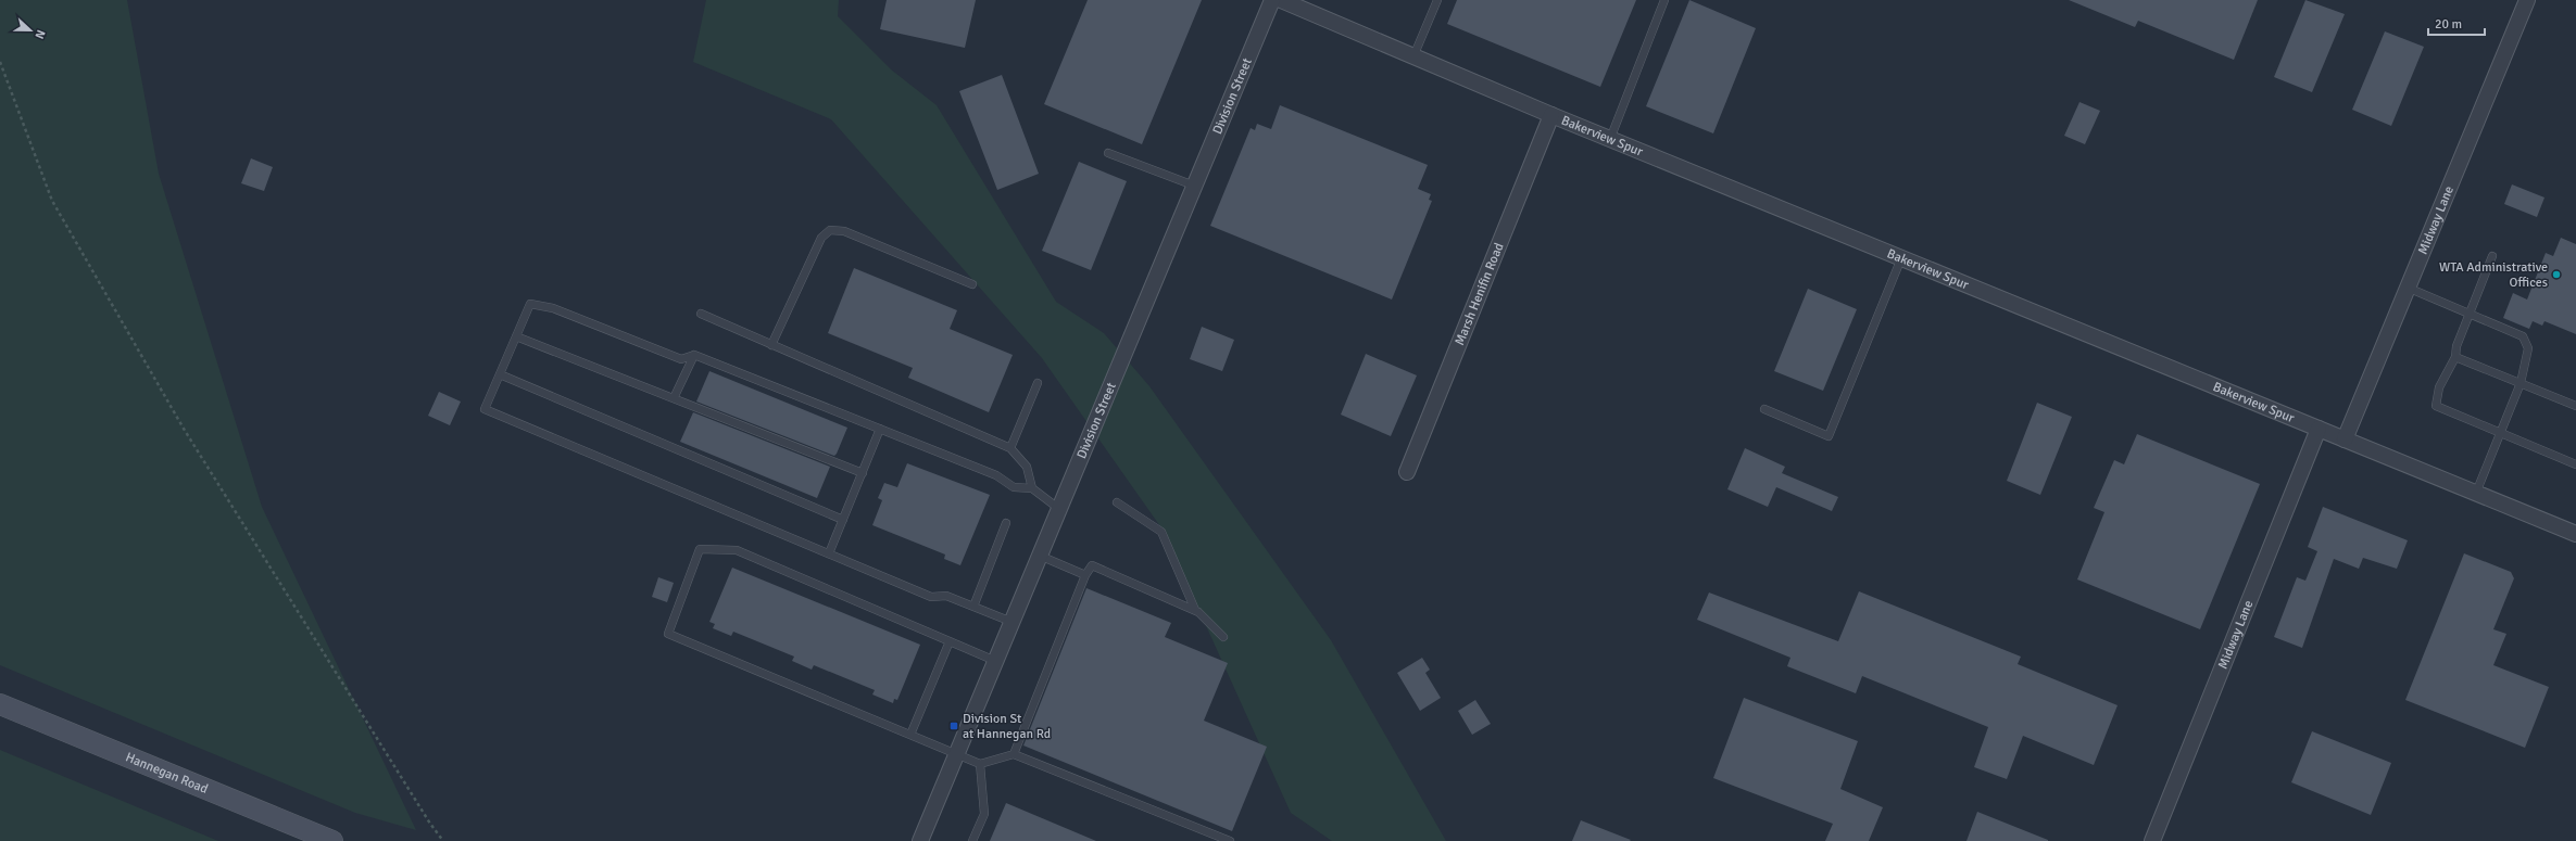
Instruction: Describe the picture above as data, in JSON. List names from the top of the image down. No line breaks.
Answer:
{"streets":{"main road":["Hannegan Road"],"street":["Division Street","Bakerview Spur","Midway Lane","Marsh Henifin Road"]},"crossings":[["Bakerview Spur","Midway Lane"],["Bakerview Spur","Marsh Henifin Road"]],"places":{"other":["WTA Administrative Offices"],"transit":["Division St at Hannegan Rd"]},"scale_bar":"20 m","north":"right"}
